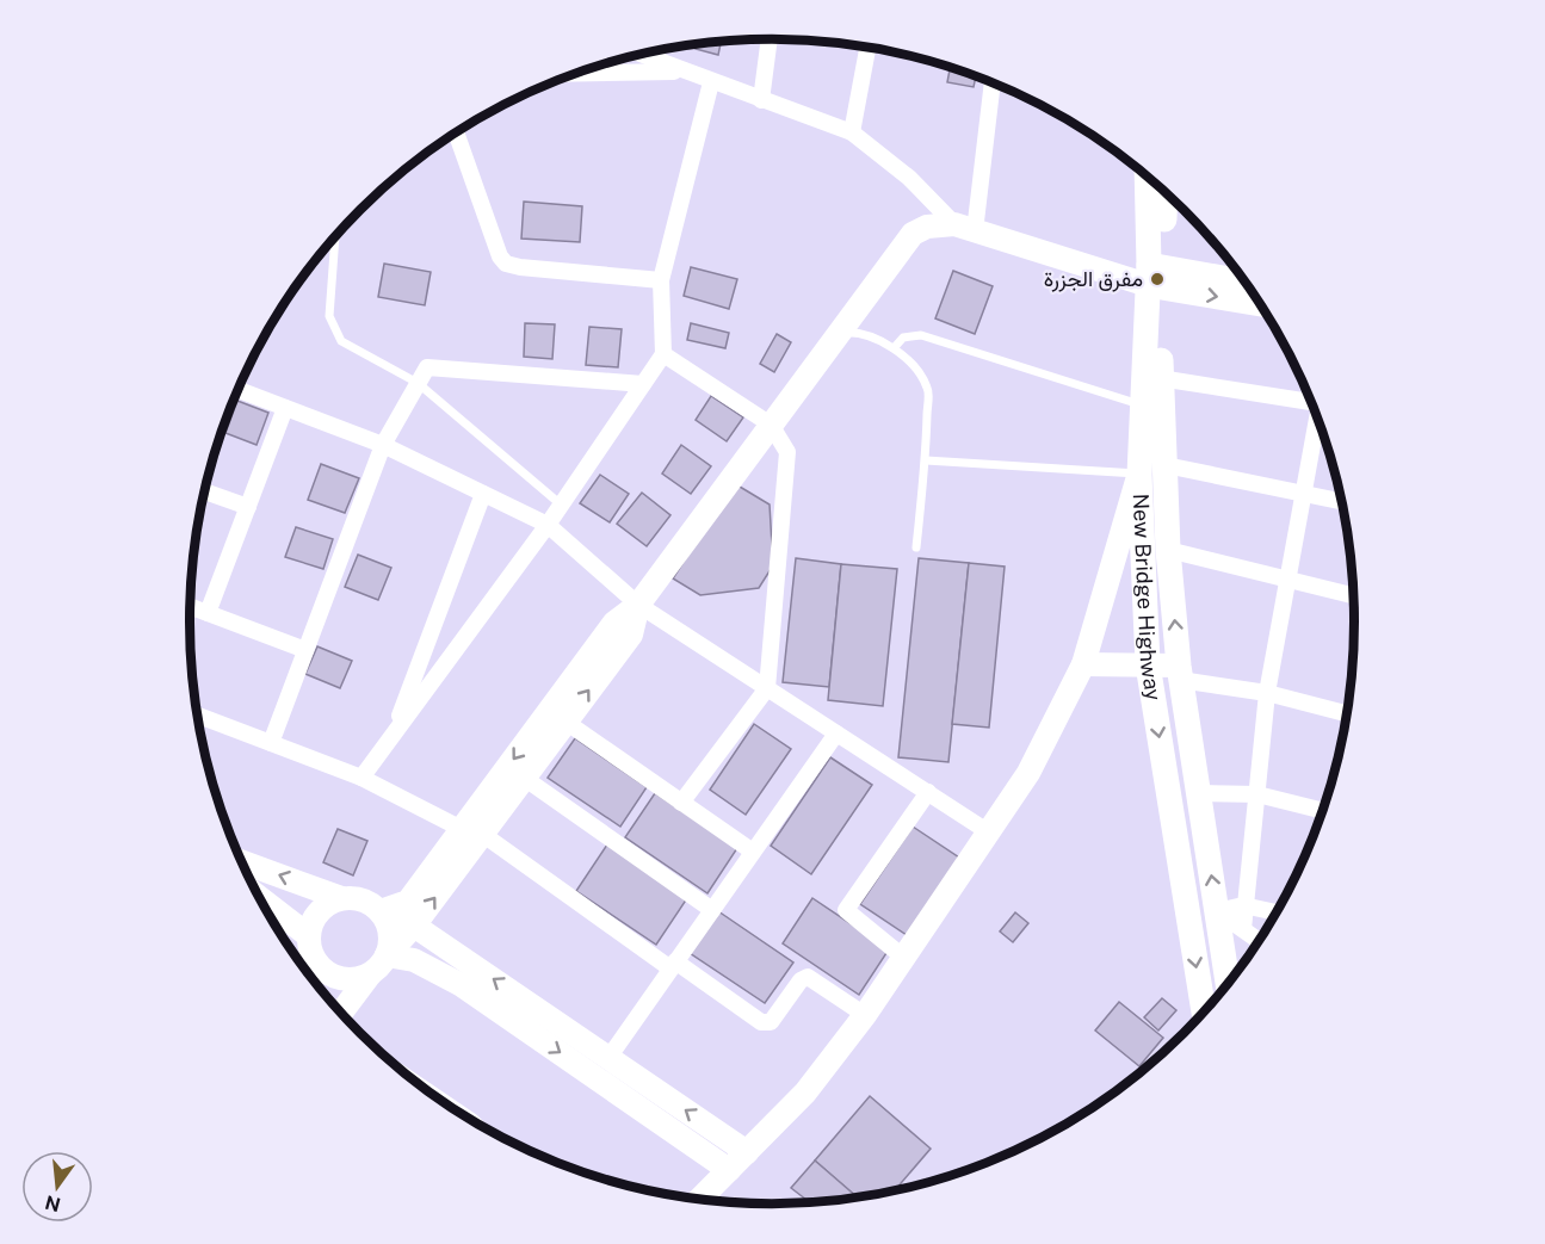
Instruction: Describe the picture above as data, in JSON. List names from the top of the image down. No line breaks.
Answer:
{"streets":{"main road":["New Bridge Highway"]},"places":["مفرق الجزرة"],"north":"bottom"}
